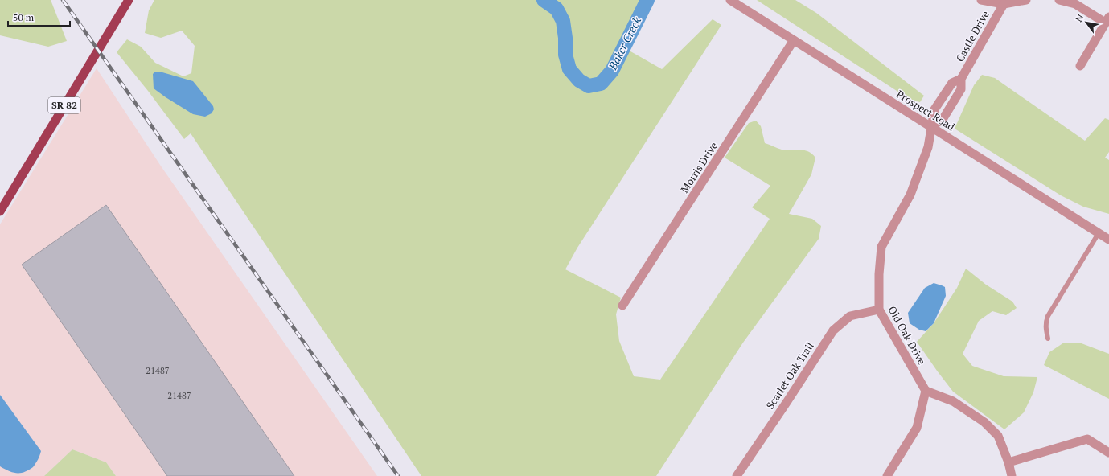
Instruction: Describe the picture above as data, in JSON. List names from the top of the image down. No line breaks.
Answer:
{"streets":{"main road":["SR 82"],"street":["Castle Drive","Prospect Road","Morris Drive","Old Oak Drive","Scarlet Oak Trail"]},"crossings":[["Castle Drive","Prospect Road"],["Castle Drive","Old Oak Drive"],["Prospect Road","Morris Drive"],["Prospect Road","Old Oak Drive"],["Old Oak Drive","Scarlet Oak Trail"]],"water":["Baker Creek"],"house_numbers":["21487","21487"],"scale_bar":"50 m","north":"top left"}
